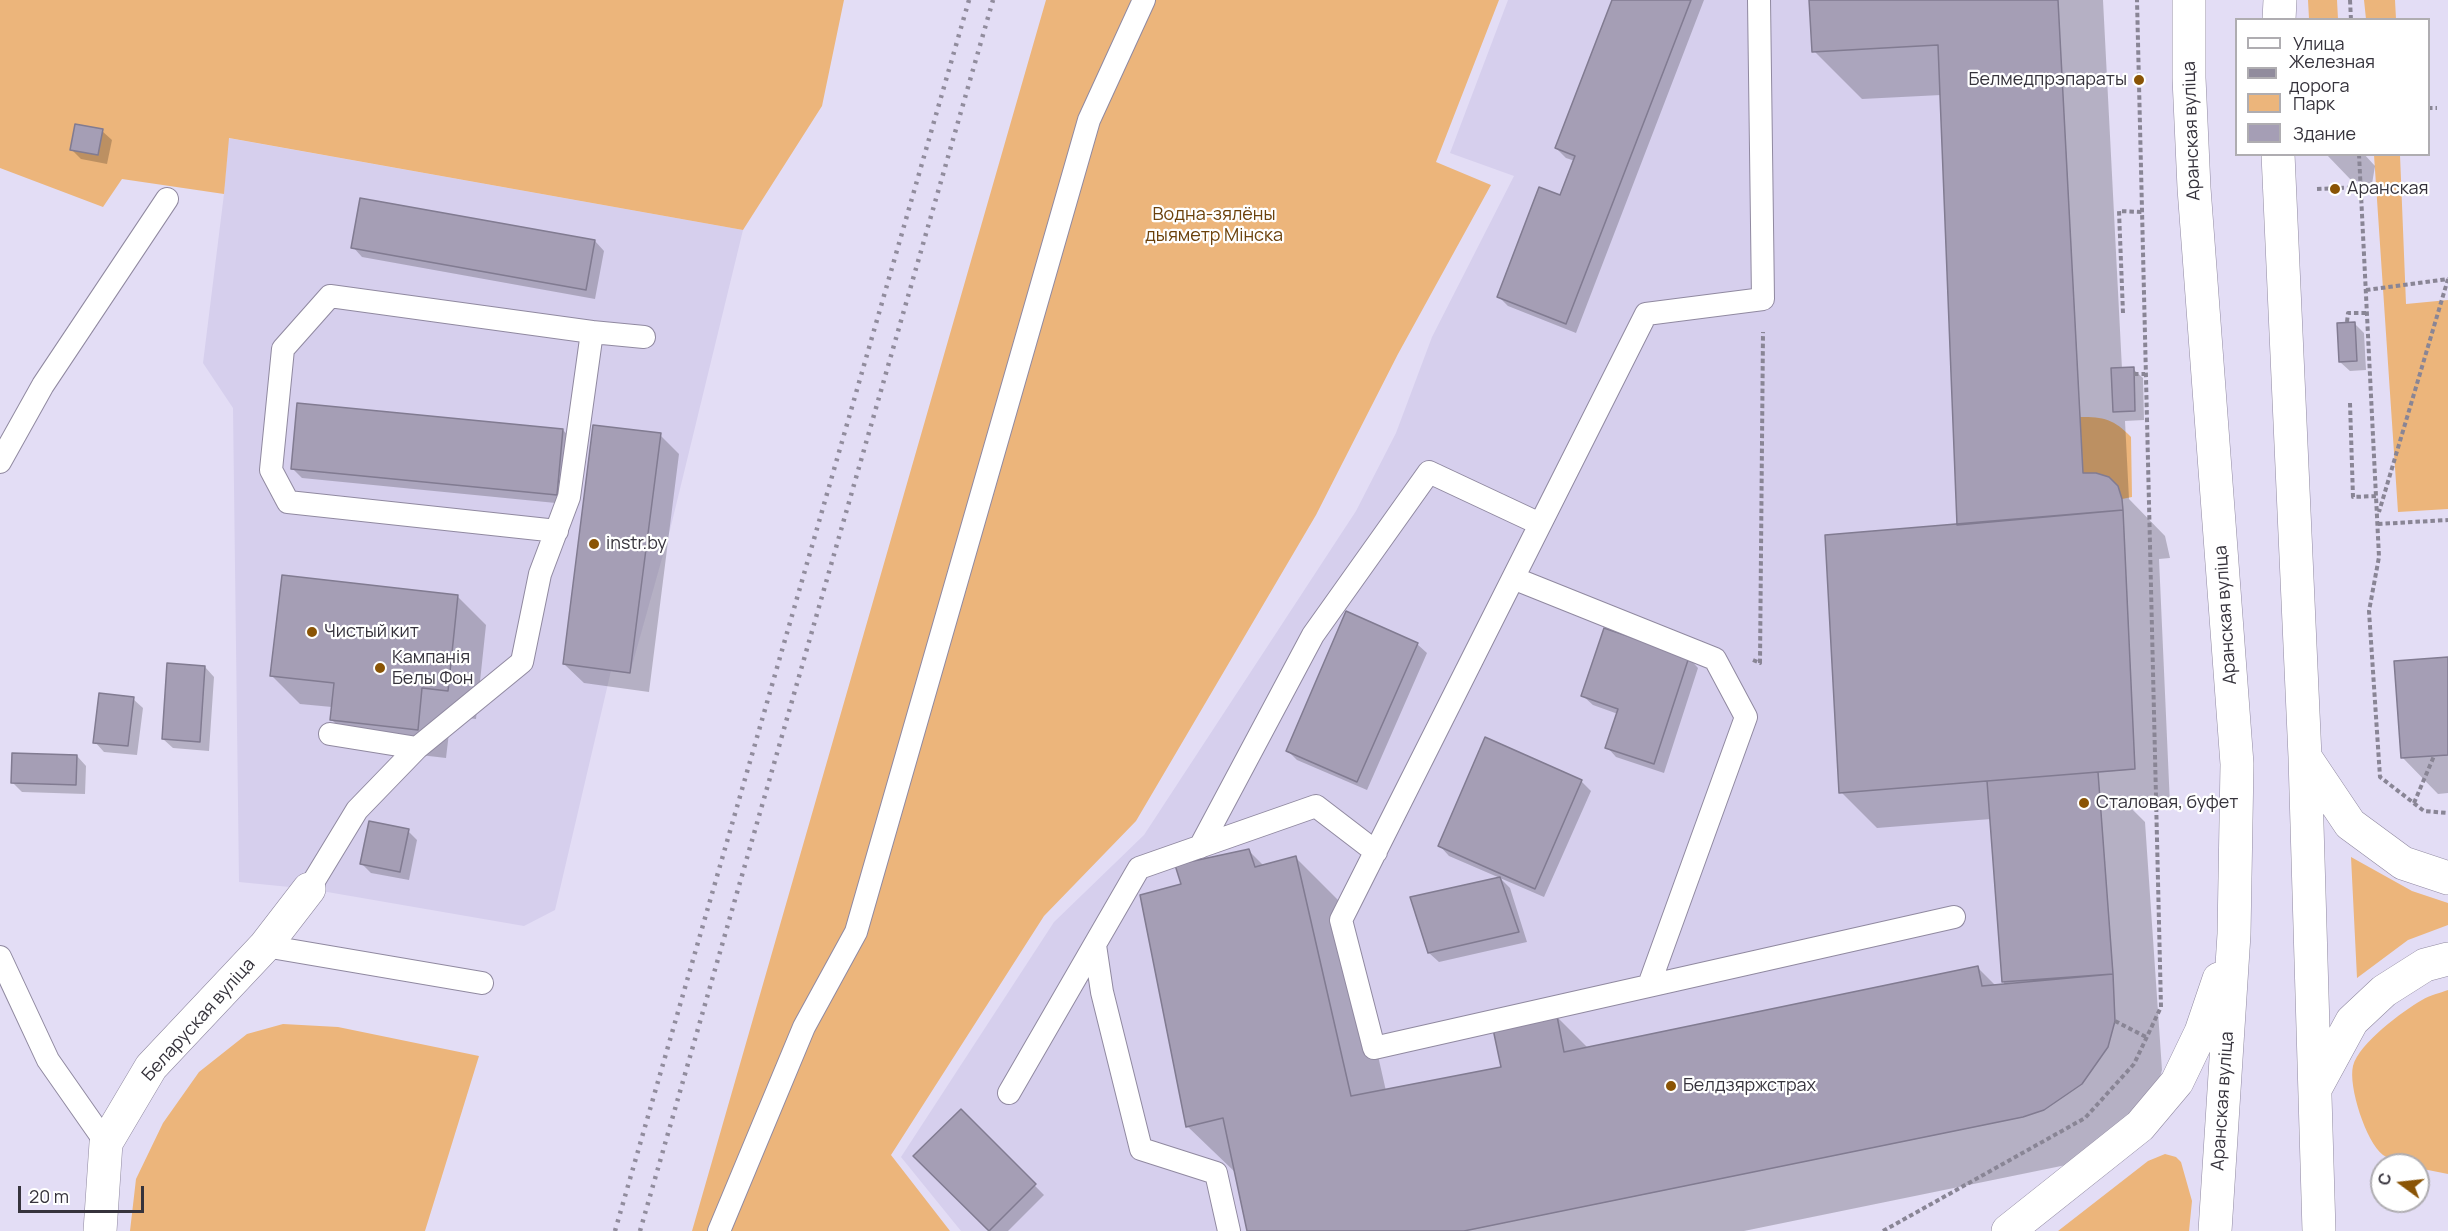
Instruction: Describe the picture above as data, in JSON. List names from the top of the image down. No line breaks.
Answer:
{"streets":{"main road":["Аранская вуліца","Беларуская вуліца"]},"parks":["Водна-зялёны дыяметр Мінска"],"places":["Белмедпрэпараты","Аранская","instr.by","Чистый кит","Кампанія Белы Фон","Сталовая, буфет","Белдзяржстрах"],"legend":["Улица","Железная дорога","Парк","Здание"],"scale_bar":"20 m","north":"left"}
